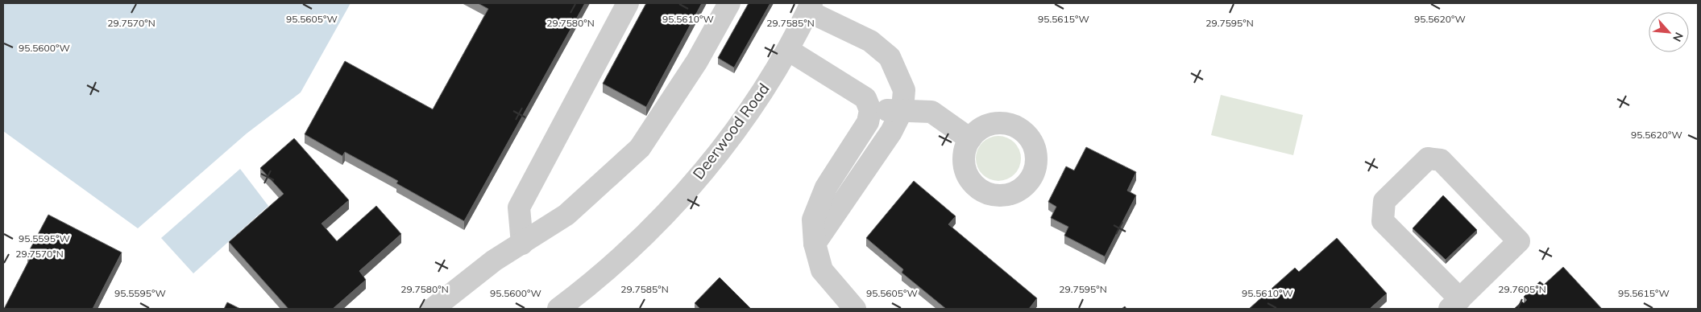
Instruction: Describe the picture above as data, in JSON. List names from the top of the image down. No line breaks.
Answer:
{"streets":{"street":["Deerwood Road"]},"north":"bottom right","coordinates":["95.5620°W","95.5605°W","95.5610°W","95.5615°W","29.7570°N","29.7580°N","29.7585°N","29.7595°N","95.5600°W","95.5595°W","29.7605°N"]}
